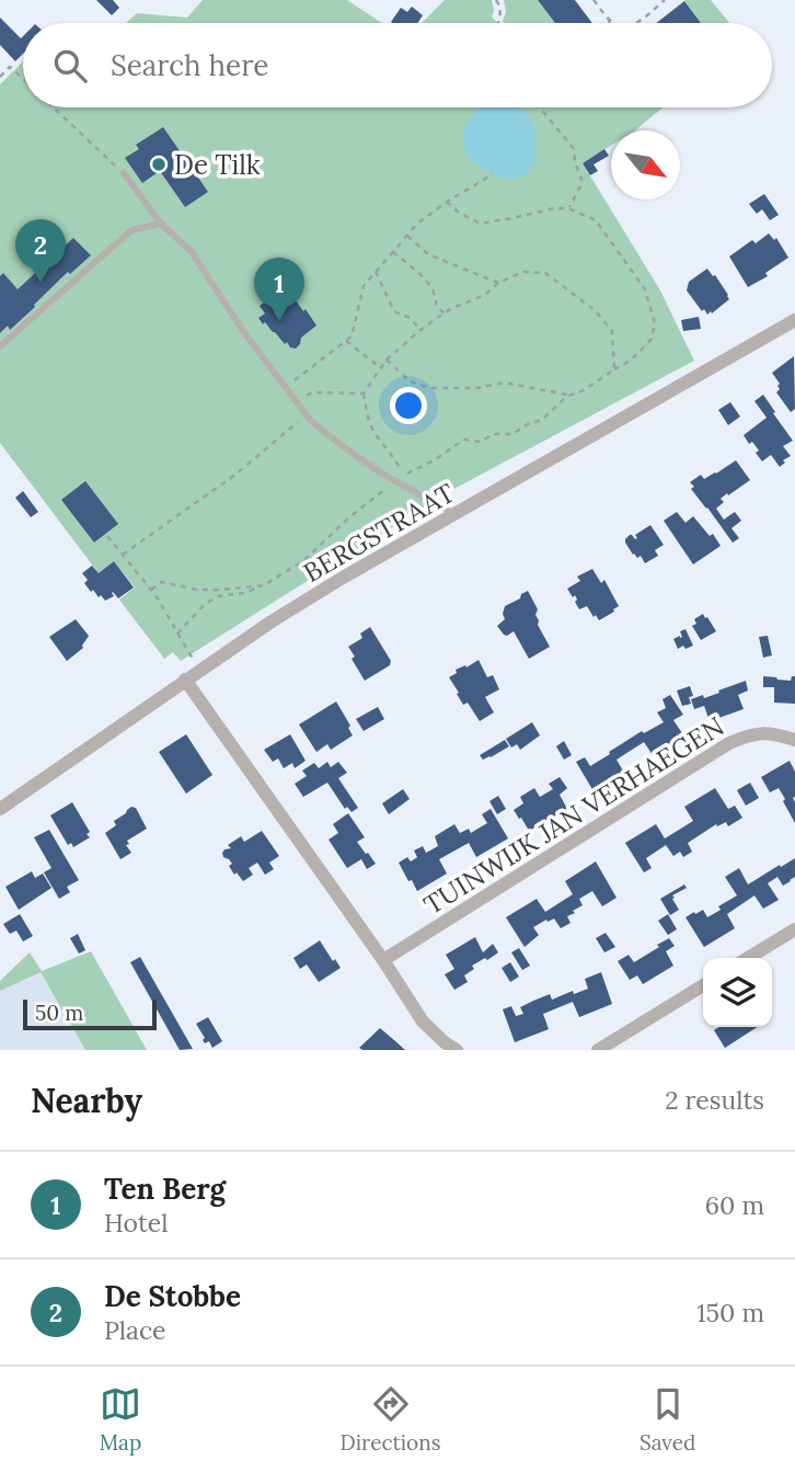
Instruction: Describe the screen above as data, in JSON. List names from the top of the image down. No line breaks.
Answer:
{"streets":{"street":["BERGSTRAAT","TUINWIJK JAN VERHAEGEN"]},"places":["De Tilk"],"scale_bar":"50 m","north":"bottom right","page":{"search":"Search here","pins":["2","1"],"scale":"50 m","heading":["Nearby","2 results"],"list":[{"mark":"1","name":"Ten Berg","note":"Hotel","value":"60 m"},{"mark":"2","name":"De Stobbe","note":"Place","value":"150 m"}],"nav":["Map","Directions","Saved"]}}
